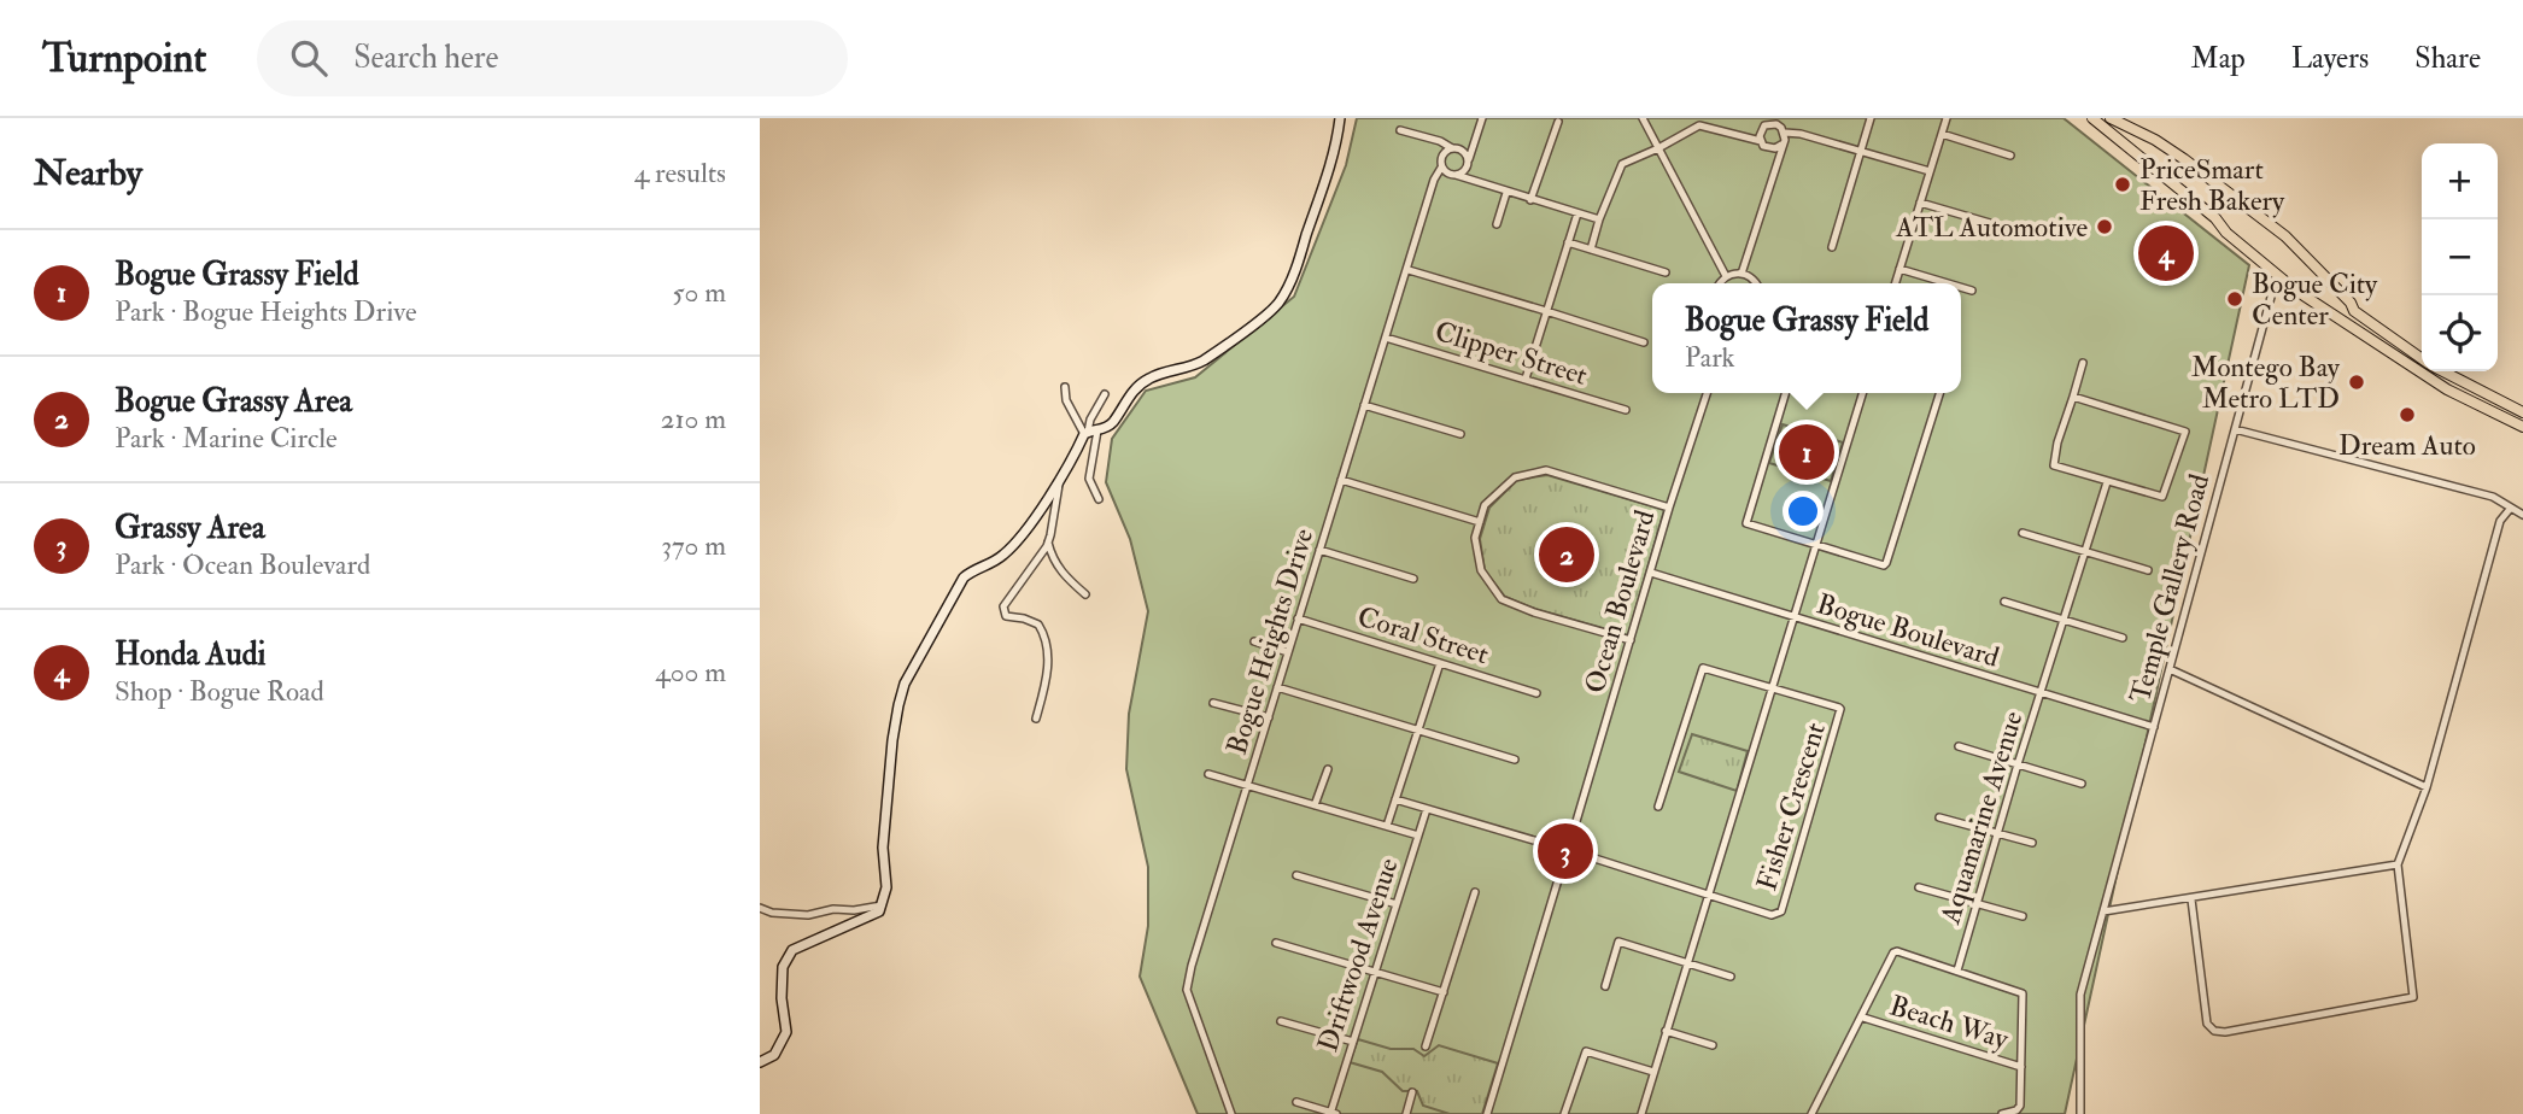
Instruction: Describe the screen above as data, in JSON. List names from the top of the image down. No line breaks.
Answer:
{"streets":{"street":["Clipper Street","Temple Gallery Road","Ocean Boulevard","Bogue Boulevard","Coral Street","Bogue Heights Drive","Fisher Crescent","Aquamarine Avenue","Driftwood Avenue","Beach Way"]},"crossings":[["Clipper Street","Bogue Heights Drive"],["Temple Gallery Road","Bogue Boulevard"],["Ocean Boulevard","Bogue Boulevard"],["Bogue Boulevard","Aquamarine Avenue"],["Coral Street","Bogue Heights Drive"]],"places":["PriceSmart Fresh Bakery","ATL Automotive","Bogue City Center","Montego Bay Metro LTD","Dream Auto"],"page":{"header":"Turnpoint","search":"Search here","nav":["Map","Layers","Share"],"heading":["Nearby","4 results"],"map_buttons":["+","−"],"pins":["4","1","2","3"],"list":[{"mark":"1","name":"Bogue Grassy Field","note":"Park · Bogue Heights Drive","value":"50 m"},{"mark":"2","name":"Bogue Grassy Area","note":"Park · Marine Circle","value":"210 m"},{"mark":"3","name":"Grassy Area","note":"Park · Ocean Boulevard","value":"370 m"},{"mark":"4","name":"Honda Audi","note":"Shop · Bogue Road","value":"400 m"}],"popup":["Bogue Grassy Field","Park"]}}
